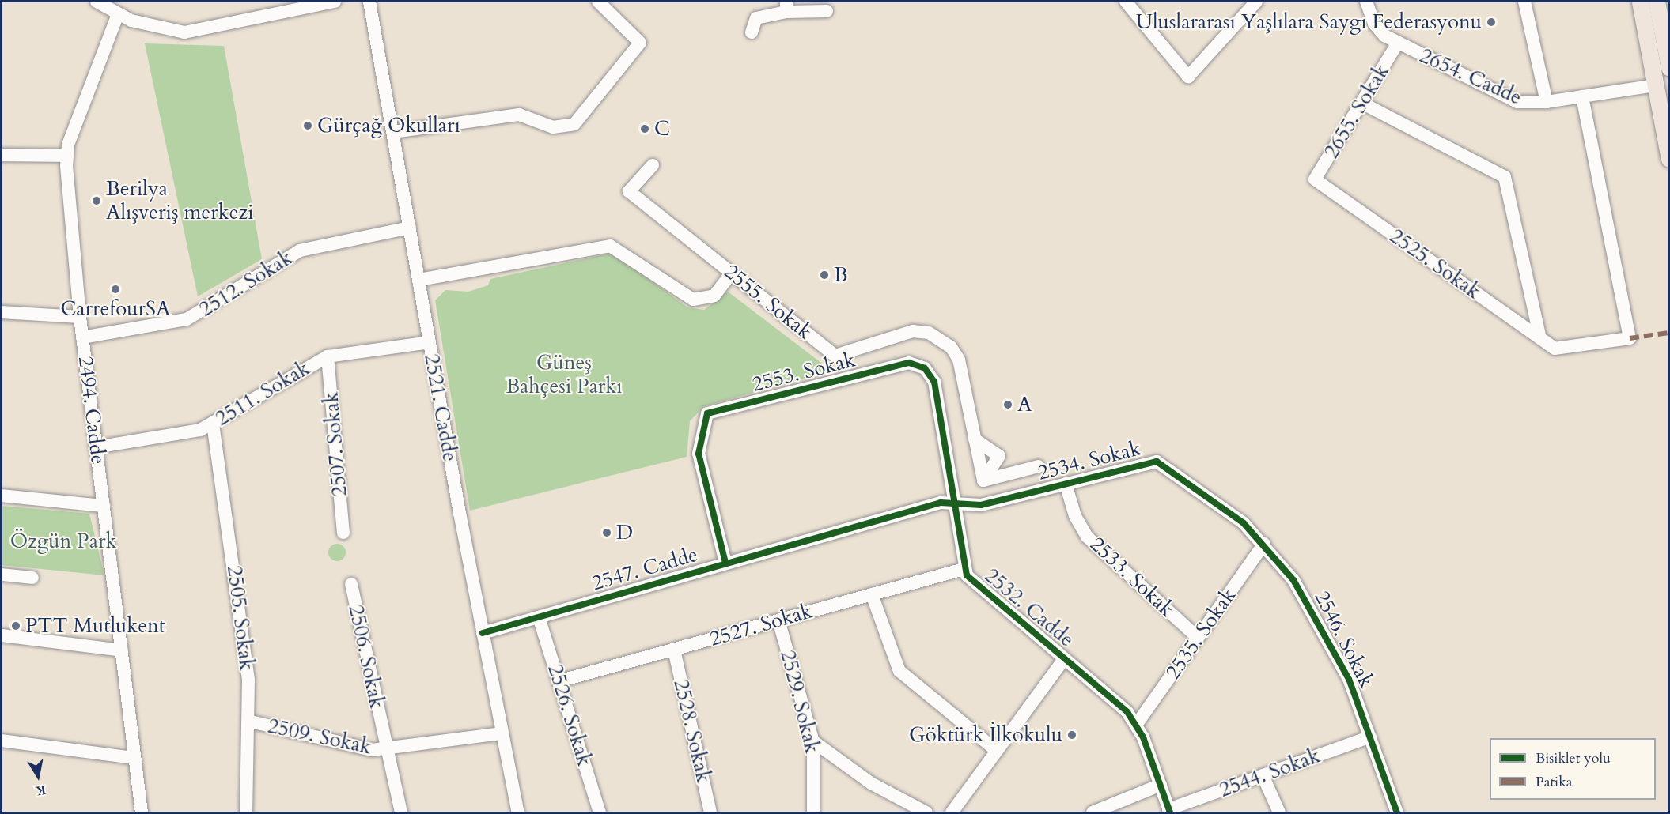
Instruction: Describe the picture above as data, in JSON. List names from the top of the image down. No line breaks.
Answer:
{"streets":{"street":["2654. Cadde","2655. Sokak","2525. Sokak","2512. Sokak","2555. Sokak","2553. Sokak","2511. Sokak","2521. Cadde","2494. Cadde","2507. Sokak","2534. Sokak","2547. Cadde","2533. Sokak","2532. Cadde","2505. Sokak","2527. Sokak","2535. Sokak","2546. Sokak","2506. Sokak","2529. Sokak","2526. Sokak","2528. Sokak","2509. Sokak","2544. Sokak"]},"crossings":[["2654. Cadde","2655. Sokak"],["2654. Cadde","2525. Sokak"],["2655. Sokak","2525. Sokak"],["2512. Sokak","2521. Cadde"],["2512. Sokak","2494. Cadde"],["2553. Sokak","2547. Cadde"],["2553. Sokak","2532. Cadde"],["2511. Sokak","2521. Cadde"],["2511. Sokak","2494. Cadde"],["2511. Sokak","2507. Sokak"],["2511. Sokak","2505. Sokak"],["2521. Cadde","2547. Cadde"],["2521. Cadde","2509. Sokak"],["2534. Sokak","2547. Cadde"],["2534. Sokak","2533. Sokak"],["2534. Sokak","2532. Cadde"],["2534. Sokak","2535. Sokak"],["2534. Sokak","2546. Sokak"],["2547. Cadde","2532. Cadde"],["2547. Cadde","2526. Sokak"],["2533. Sokak","2535. Sokak"],["2532. Cadde","2527. Sokak"],["2532. Cadde","2535. Sokak"],["2505. Sokak","2509. Sokak"],["2527. Sokak","2529. Sokak"],["2527. Sokak","2526. Sokak"],["2527. Sokak","2528. Sokak"],["2535. Sokak","2546. Sokak"],["2546. Sokak","2544. Sokak"],["2506. Sokak","2509. Sokak"]],"parks":["Güneş Bahçesi Parkı","Özgün Park"],"places":["Uluslararası Yaşlılara Saygı Federasyonu","Gürçağ Okulları","C","Berilya Alışveriş merkezi","B","CarrefourSA","A","D","PTT Mutlukent","Göktürk İlkokulu"],"legend":["Bisiklet yolu","Patika"],"north":"bottom"}
